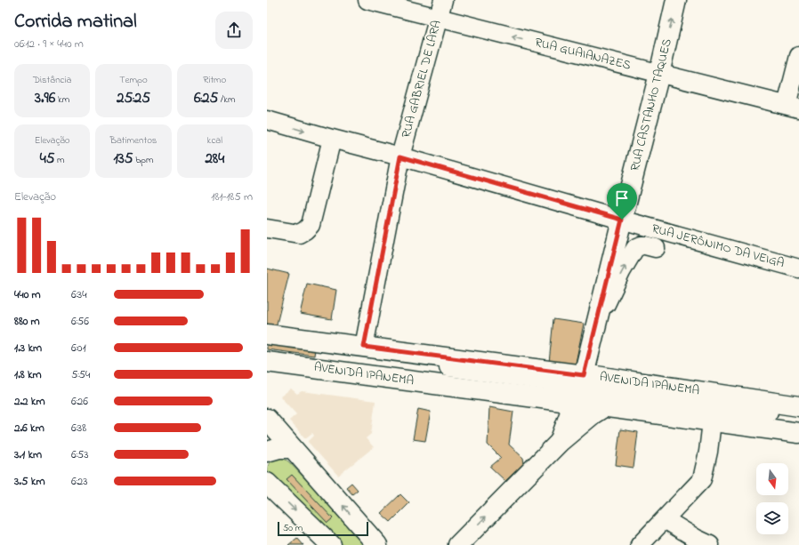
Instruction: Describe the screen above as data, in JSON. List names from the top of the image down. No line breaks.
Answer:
{"streets":{"main road":["RUA CASTANHO TAQUES","AVENIDA IPANEMA"],"street":["RUA GUAIANAZES","RUA GABRIEL DE LARA","RUA JERÔNIMO DA VEIGA"]},"crossings":[["RUA GUAIANAZES","RUA GABRIEL DE LARA"],["RUA GUAIANAZES","RUA CASTANHO TAQUES"],["RUA GABRIEL DE LARA","RUA JERÔNIMO DA VEIGA"],["RUA GABRIEL DE LARA","AVENIDA IPANEMA"],["RUA CASTANHO TAQUES","RUA JERÔNIMO DA VEIGA"],["RUA CASTANHO TAQUES","AVENIDA IPANEMA"]],"one_way":["RUA GUAIANAZES"],"scale_bar":"50 m","north":"bottom","page":{"heading":["Corrida matinal","06:12 · 9 × 440 m"],"stats":[["Distância","3.96 km"],["Tempo","25:25"],["Ritmo","6:25 /km"],["Elevação","45 m"],["Batimentos","135 bpm"],["kcal","284"]],"chart":["Elevação","181–185 m"],"list":[{"name":"440 m","note":"6:34"},{"name":"880 m","note":"6:56"},{"name":"1.3 km","note":"6:01"},{"name":"1.8 km","note":"5:54"},{"name":"2.2 km","note":"6:26"},{"name":"2.6 km","note":"6:38"},{"name":"3.1 km","note":"6:53"},{"name":"3.5 km","note":"6:23"}],"scale":"50 m"}}
